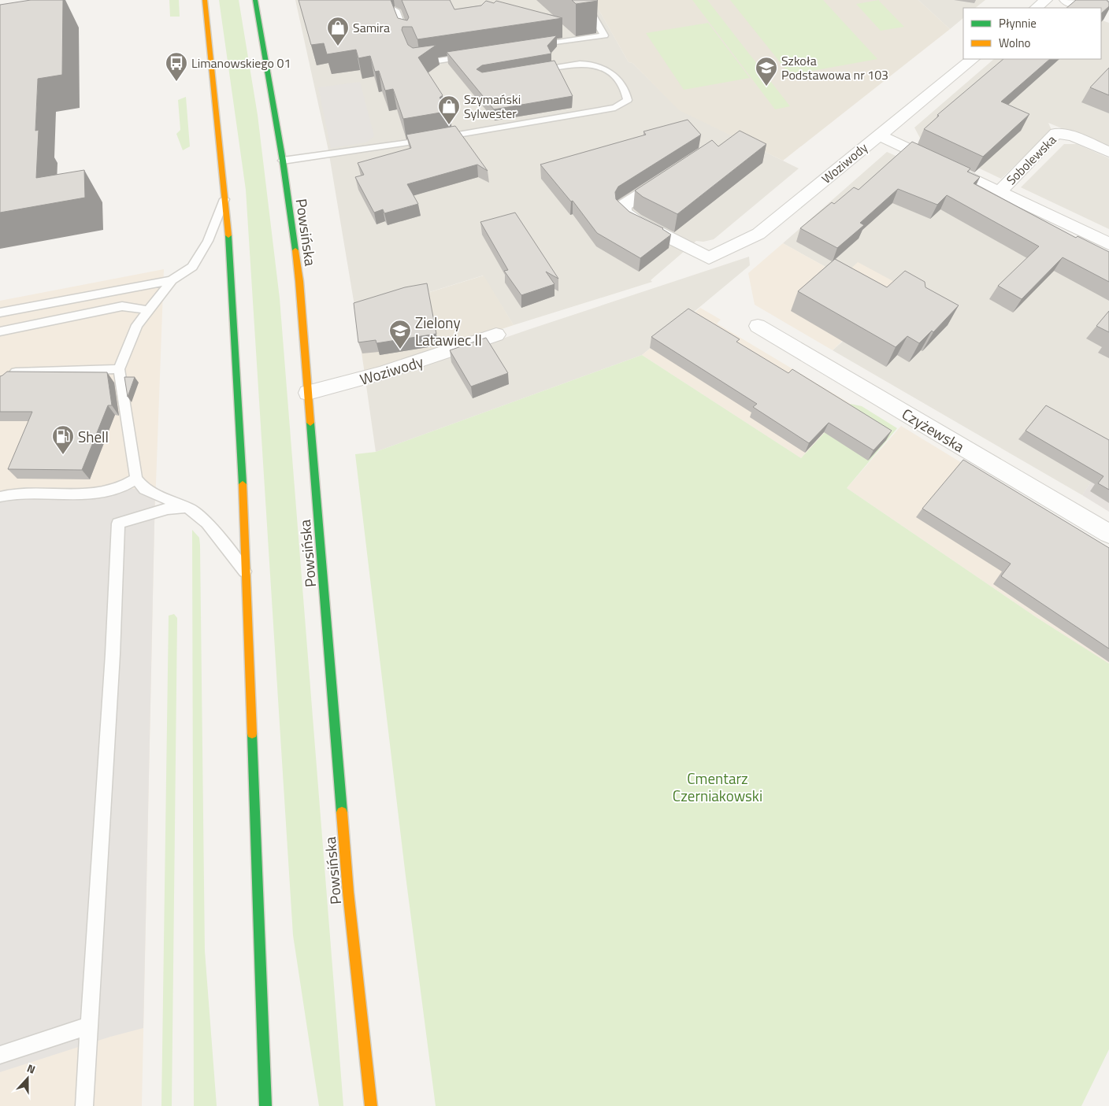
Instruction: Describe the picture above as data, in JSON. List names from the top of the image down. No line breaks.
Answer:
{"streets":{"main road":["Powsińska"],"street":["Sobolewska","Woziwody","Czyżewska"]},"crossings":[["Sobolewska","Woziwody"],["Woziwody","Powsińska"]],"parks":["Cmentarz Czerniakowski"],"places":{"shop":["Samira","Szymański Sylwester"],"bus stop":["Limanowskiego 01"],"school or university":["Szkoła Podstawowa nr 103","Zielony Latawiec II"],"fuel station":["Shell"]},"legend":["Płynnie","Wolno"],"north":"top"}
